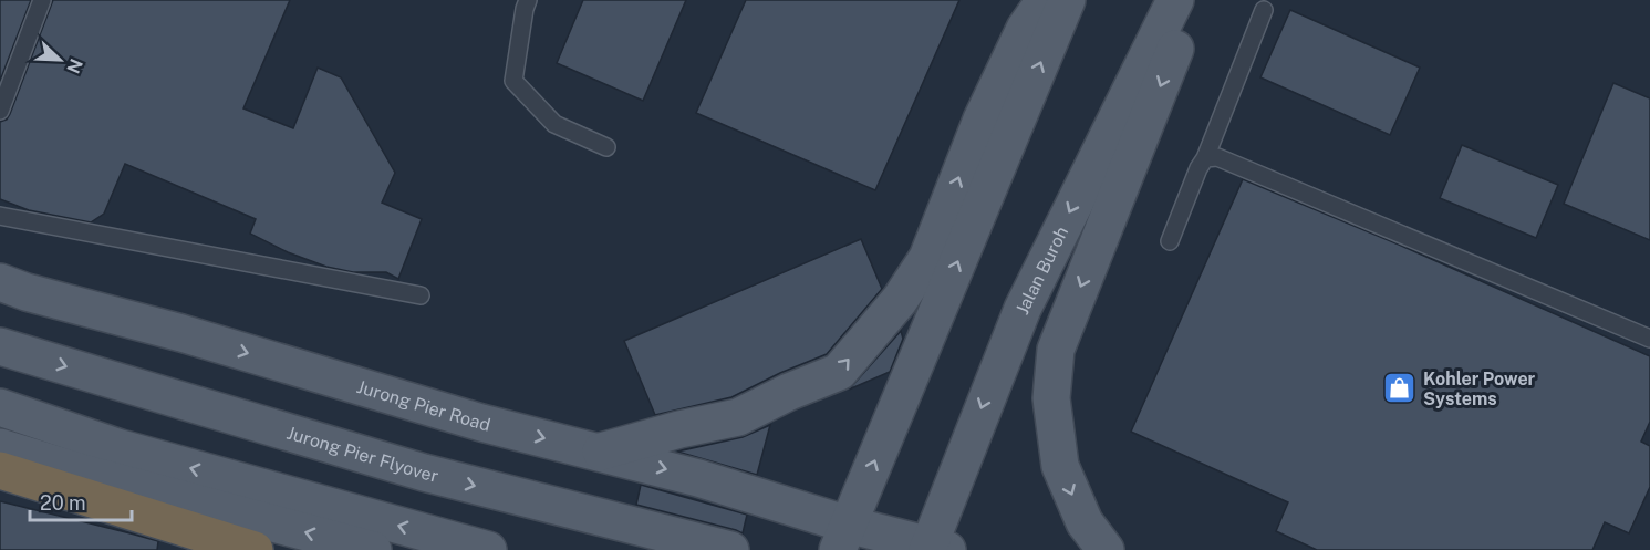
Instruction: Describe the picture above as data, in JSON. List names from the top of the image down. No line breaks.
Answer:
{"streets":{"main road":["Jalan Buroh","Jurong Pier Road","Jurong Pier Flyover"]},"crossings":[["Jalan Buroh","Jurong Pier Road"]],"places":{"shop":["Kohler Power Systems"]},"scale_bar":"20 m","north":"bottom right"}
